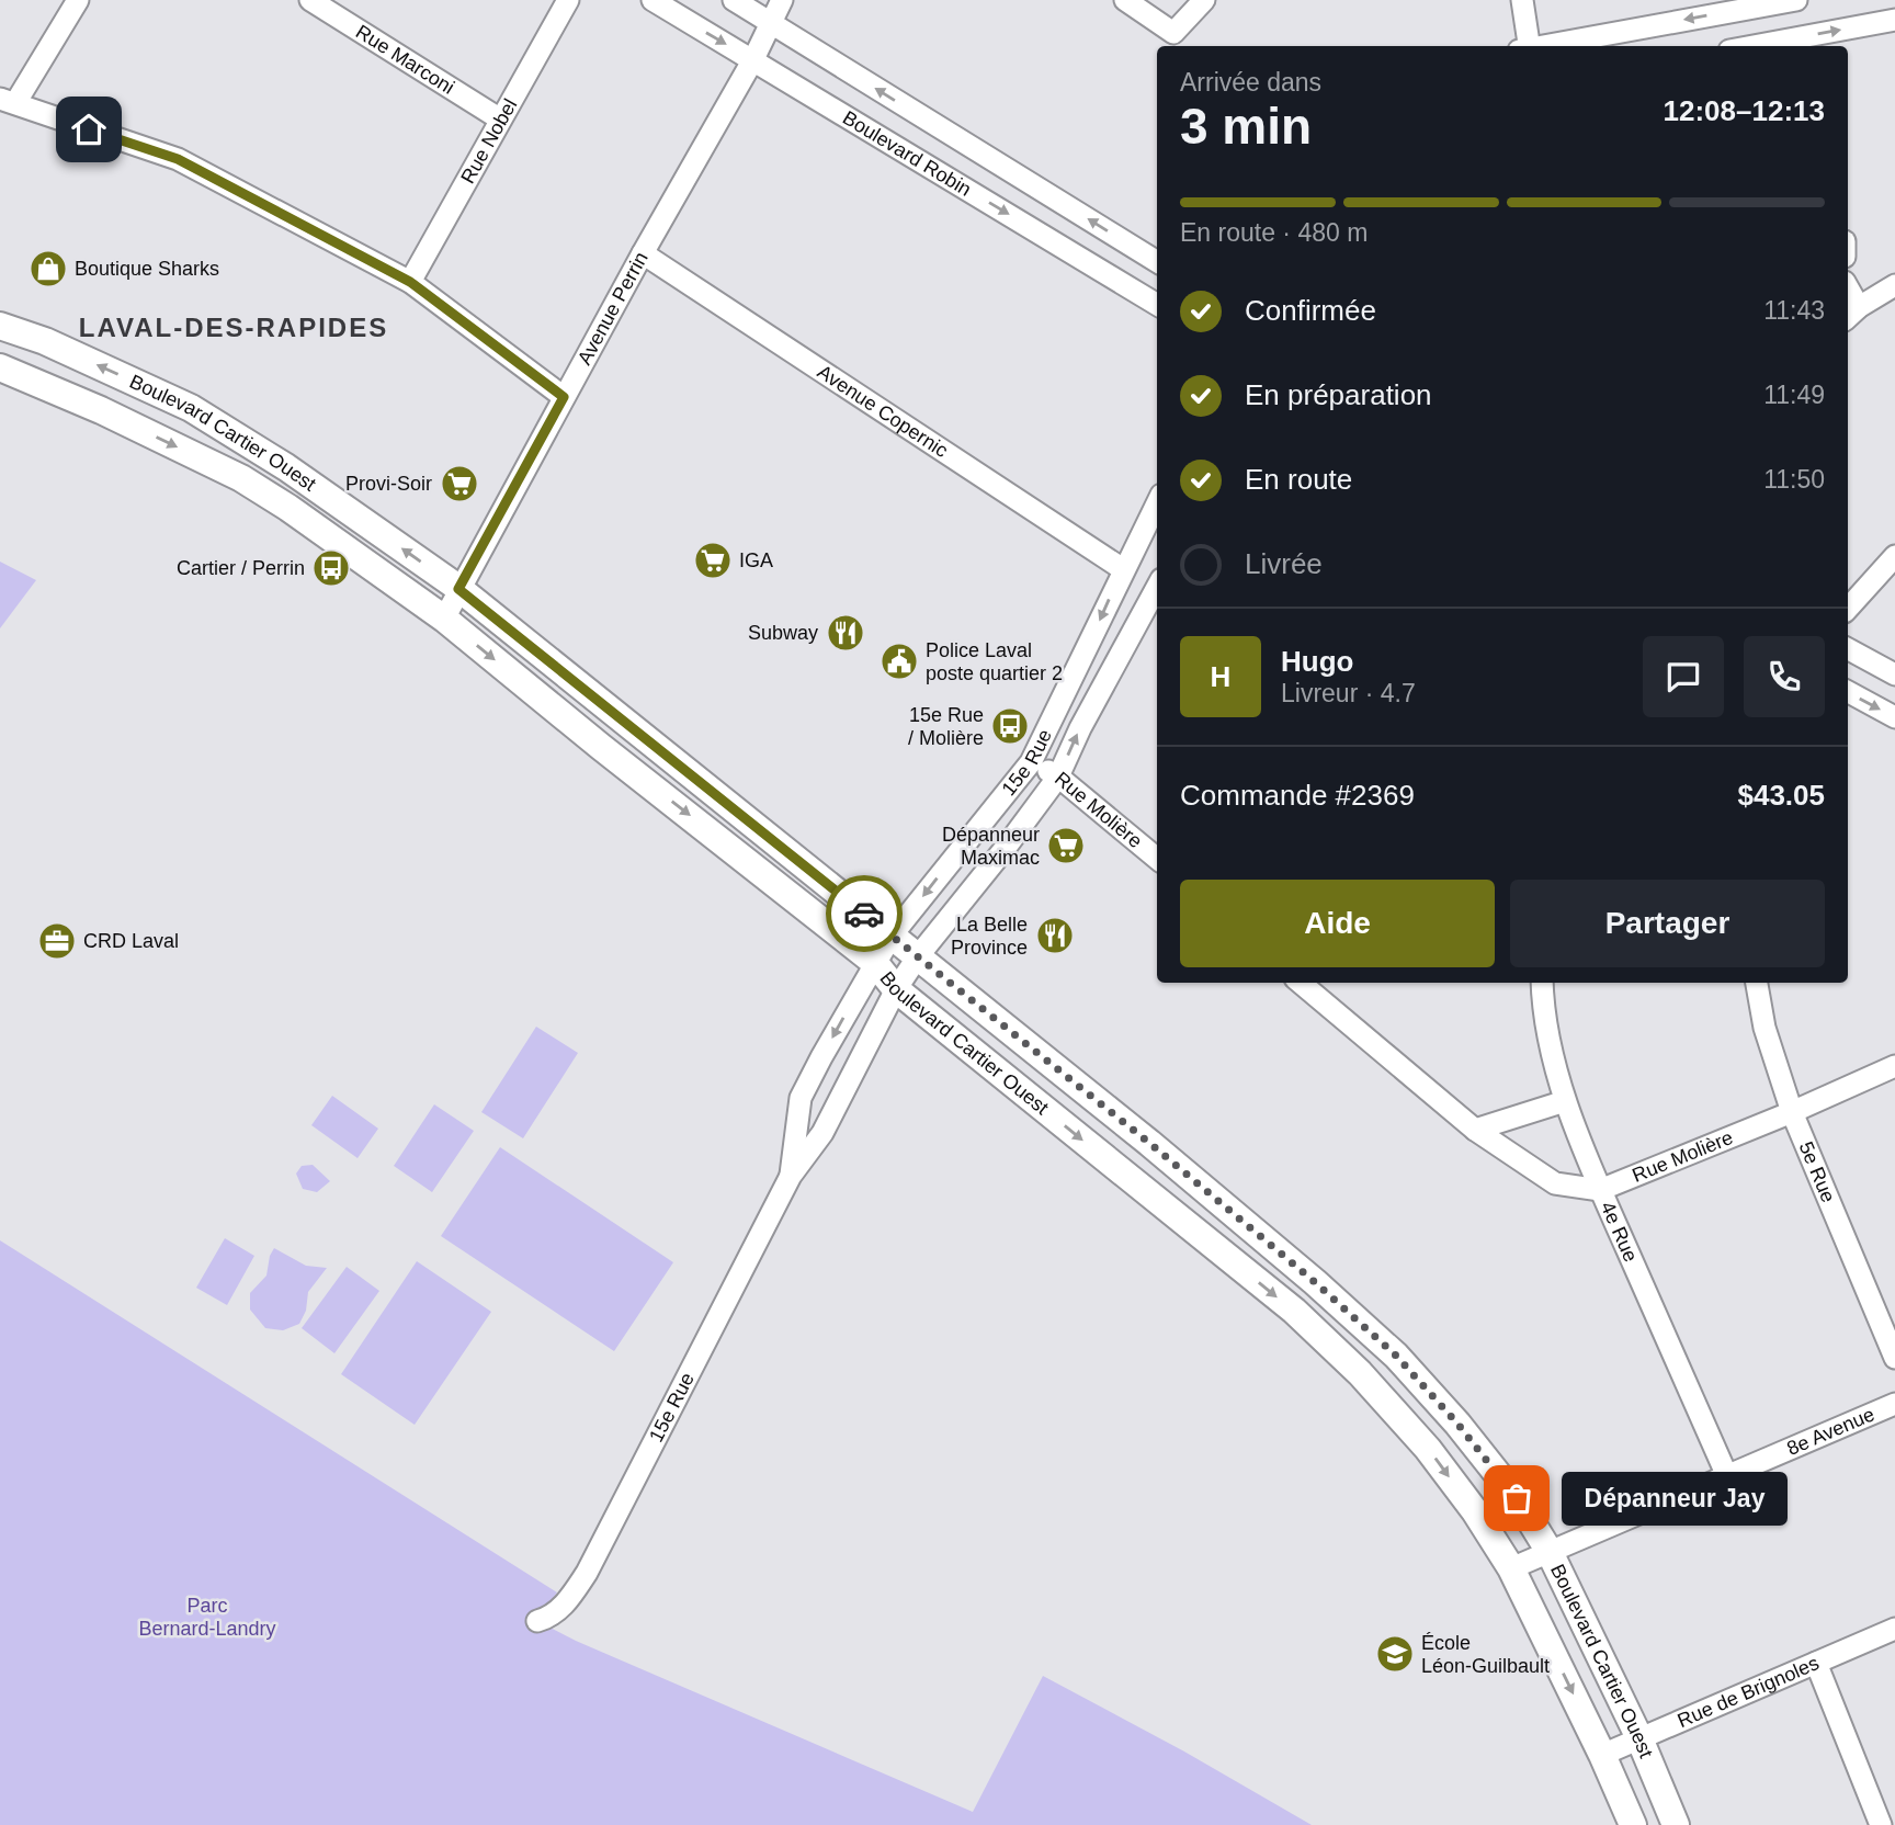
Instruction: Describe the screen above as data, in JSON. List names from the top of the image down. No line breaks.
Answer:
{"streets":{"street":["Rue Marconi","Rue Nobel","Boulevard Robin","Avenue Perrin","Avenue Copernic","Boulevard Cartier Ouest","15e Rue","Rue Molière","5e Rue","4e Rue","8e Avenue","Rue de Brignoles"]},"crossings":[["Rue Marconi","Rue Nobel"],["Boulevard Robin","Avenue Perrin"],["Avenue Perrin","Avenue Copernic"],["Avenue Perrin","Boulevard Cartier Ouest"],["Avenue Copernic","15e Rue"],["Boulevard Cartier Ouest","15e Rue"],["Boulevard Cartier Ouest","8e Avenue"],["Boulevard Cartier Ouest","Rue de Brignoles"],["15e Rue","Rue Molière"],["Rue Molière","5e Rue"],["Rue Molière","4e Rue"],["4e Rue","8e Avenue"]],"districts":["LAVAL-DES-RAPIDES"],"parks":["Parc Bernard-Landry"],"places":{"shop":["Boutique Sharks"],"supermarket":["Provi-Soir","IGA","Dépanneur Maximac"],"bus stop":["Cartier / Perrin","15e Rue / Molière"],"restaurant":["Subway","La Belle Province"],"public building":["Police Laval poste quartier 2"],"office":["CRD Laval"],"other":["Dépanneur Jay"],"school or university":["École Léon-Guilbault"]},"page":{"heading":["3 min","Arrivée dans","12:08–12:13"],"panel":["Hugo","Livreur · 4.7","Commande #2369","$43.05"],"bar":"En route · 480 m","list":[["Confirmée","11:43"],["En préparation","11:49"],["En route","11:50"],"Livrée"],"round":"H","buttons":["Aide","Partager"],"bubble":"Dépanneur Jay"}}
